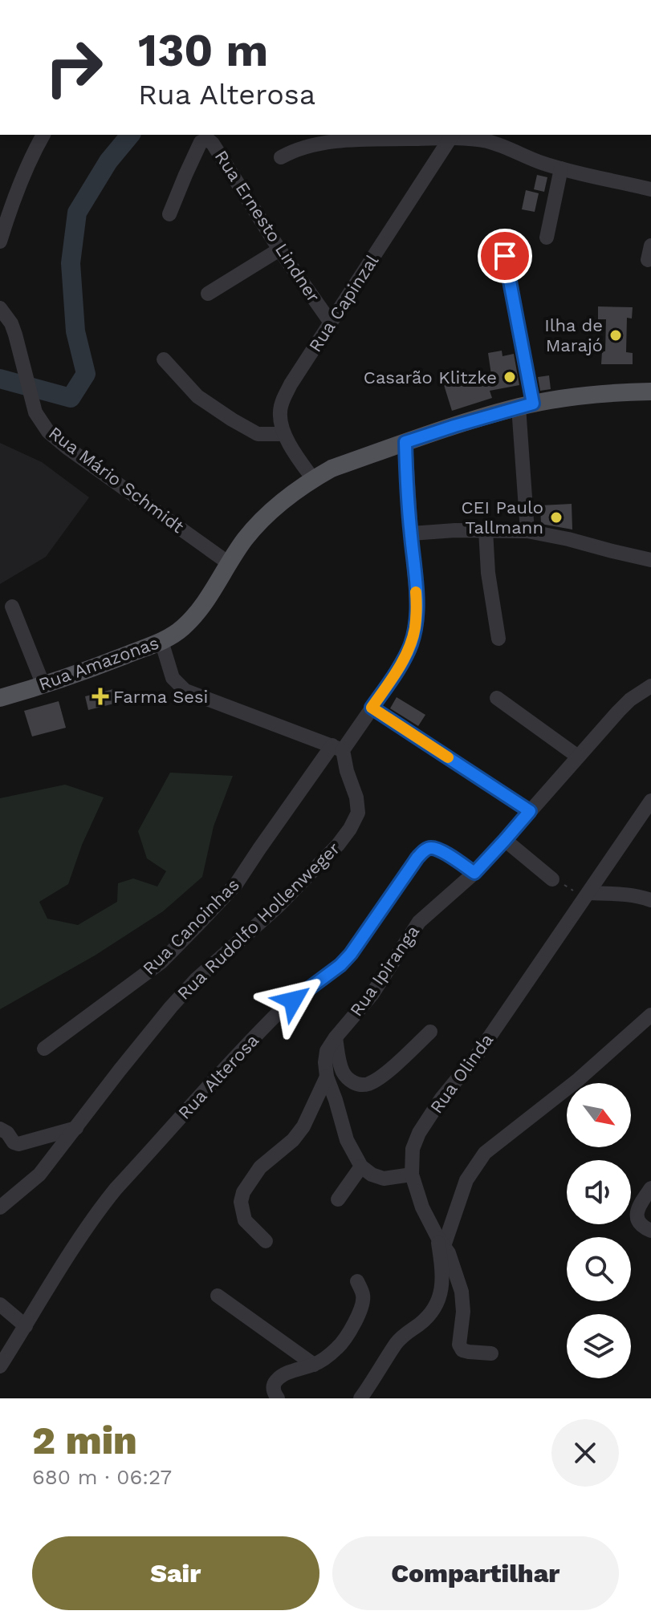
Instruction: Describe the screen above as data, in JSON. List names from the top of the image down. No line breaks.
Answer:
{"streets":{"main road":["Rua Amazonas"],"street":["Rua Ernesto Lindner","Rua Capinzal","Rua Mário Schmidt","Rua Rudolfo Hollenweger","Rua Canoinhas","Rua Ipiranga","Rua Olinda","Rua Alterosa"]},"crossings":[["Rua Ernesto Lindner","Rua Capinzal"],["Rua Mário Schmidt","Rua Amazonas"],["Rua Rudolfo Hollenweger","Rua Canoinhas"],["Rua Ipiranga","Rua Alterosa"]],"places":{"other":["Ilha de Marajó","Casarão Klitzke","CEI Paulo Tallmann"],"health":["Farma Sesi"]},"north":"bottom right","page":{"turn":["130 m","Rua Alterosa"],"heading":["2 min","680 m · 06:27"],"buttons":["Sair","Compartilhar"]}}
